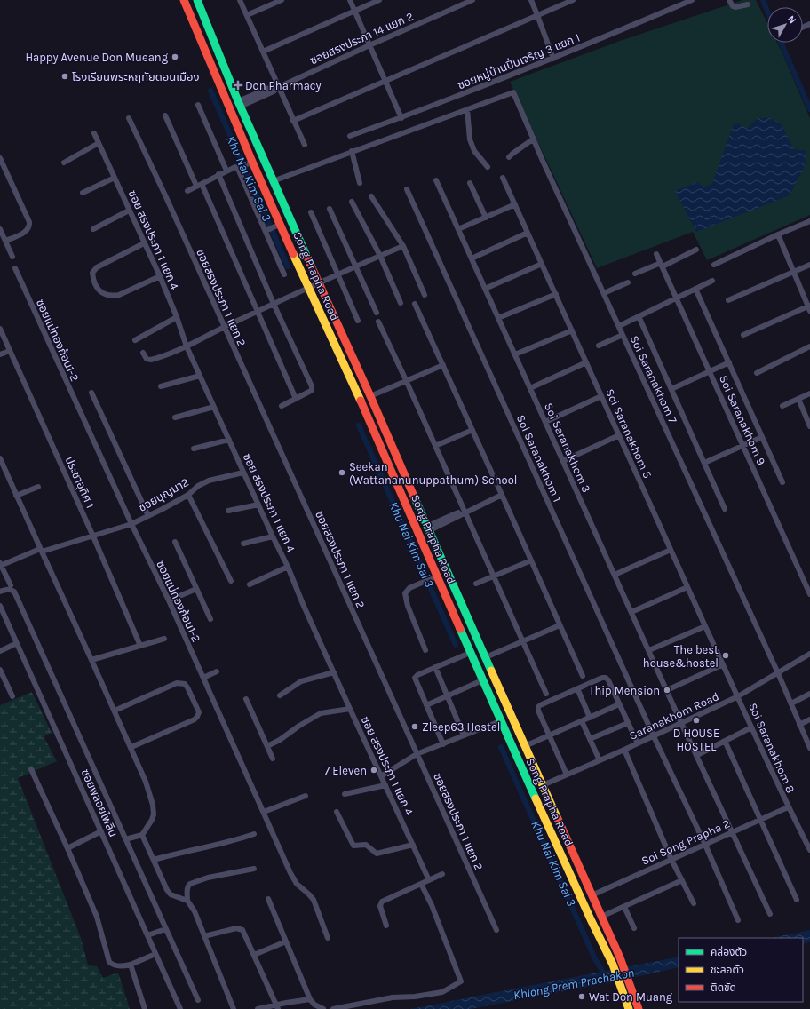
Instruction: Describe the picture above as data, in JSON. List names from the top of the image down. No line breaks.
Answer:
{"streets":{"main road":["Song Prapha Road"],"street":["ซอยสรงประภา 14 แยก 2","ซอยหมู่บ้านปิ่นเจริญ 3 แยก 1","ซอย สรงประภา 1 แยก 4","ซอยสรงประภา 1 แยก 2","ซอยแม่ทองก้อน1-2","Soi Saranakhom 7","Soi Saranakhom 9","Soi Saranakhom 5","Soi Saranakhom 3","Soi Saranakhom 1","ประชาอุทิศ 1","ซอยบุญมา2","Saranakhom Road","Soi Saranakhom 8","ซอยพลอยไพลิน","Soi Song Prapha 2"]},"crossings":[["ซอยสรงประภา 14 แยก 2","Song Prapha Road"],["ซอย สรงประภา 1 แยก 4","ซอยบุญมา2"],["Song Prapha Road","Saranakhom Road"],["Song Prapha Road","Soi Song Prapha 2"],["ซอยแม่ทองก้อน1-2","ซอยบุญมา2"],["Soi Saranakhom 7","Saranakhom Road"],["Soi Saranakhom 5","Saranakhom Road"],["Soi Saranakhom 5","Soi Saranakhom 8"],["Soi Saranakhom 3","Saranakhom Road"],["Soi Saranakhom 3","Soi Song Prapha 2"],["Soi Saranakhom 1","Saranakhom Road"],["Soi Saranakhom 1","Soi Song Prapha 2"],["ประชาอุทิศ 1","ซอยบุญมา2"],["Saranakhom Road","Soi Saranakhom 8"],["Soi Saranakhom 8","Soi Song Prapha 2"]],"water":["Khu Nai Kim Sai 3","Khlong Prem Prachakon"],"places":{"other":["Happy Avenue Don Mueang","โรงเรียนพระหฤทัยดอนเมือง","Seekan (Wattananunuppathum) School","The best house&hostel","Thip Mension","D HOUSE HOSTEL","Zleep63 Hostel","7 Eleven","Wat Don Muang"],"health":["Don Pharmacy"]},"legend":["คล่องตัว","ชะลอตัว","ติดขัด"],"north":"top right"}
